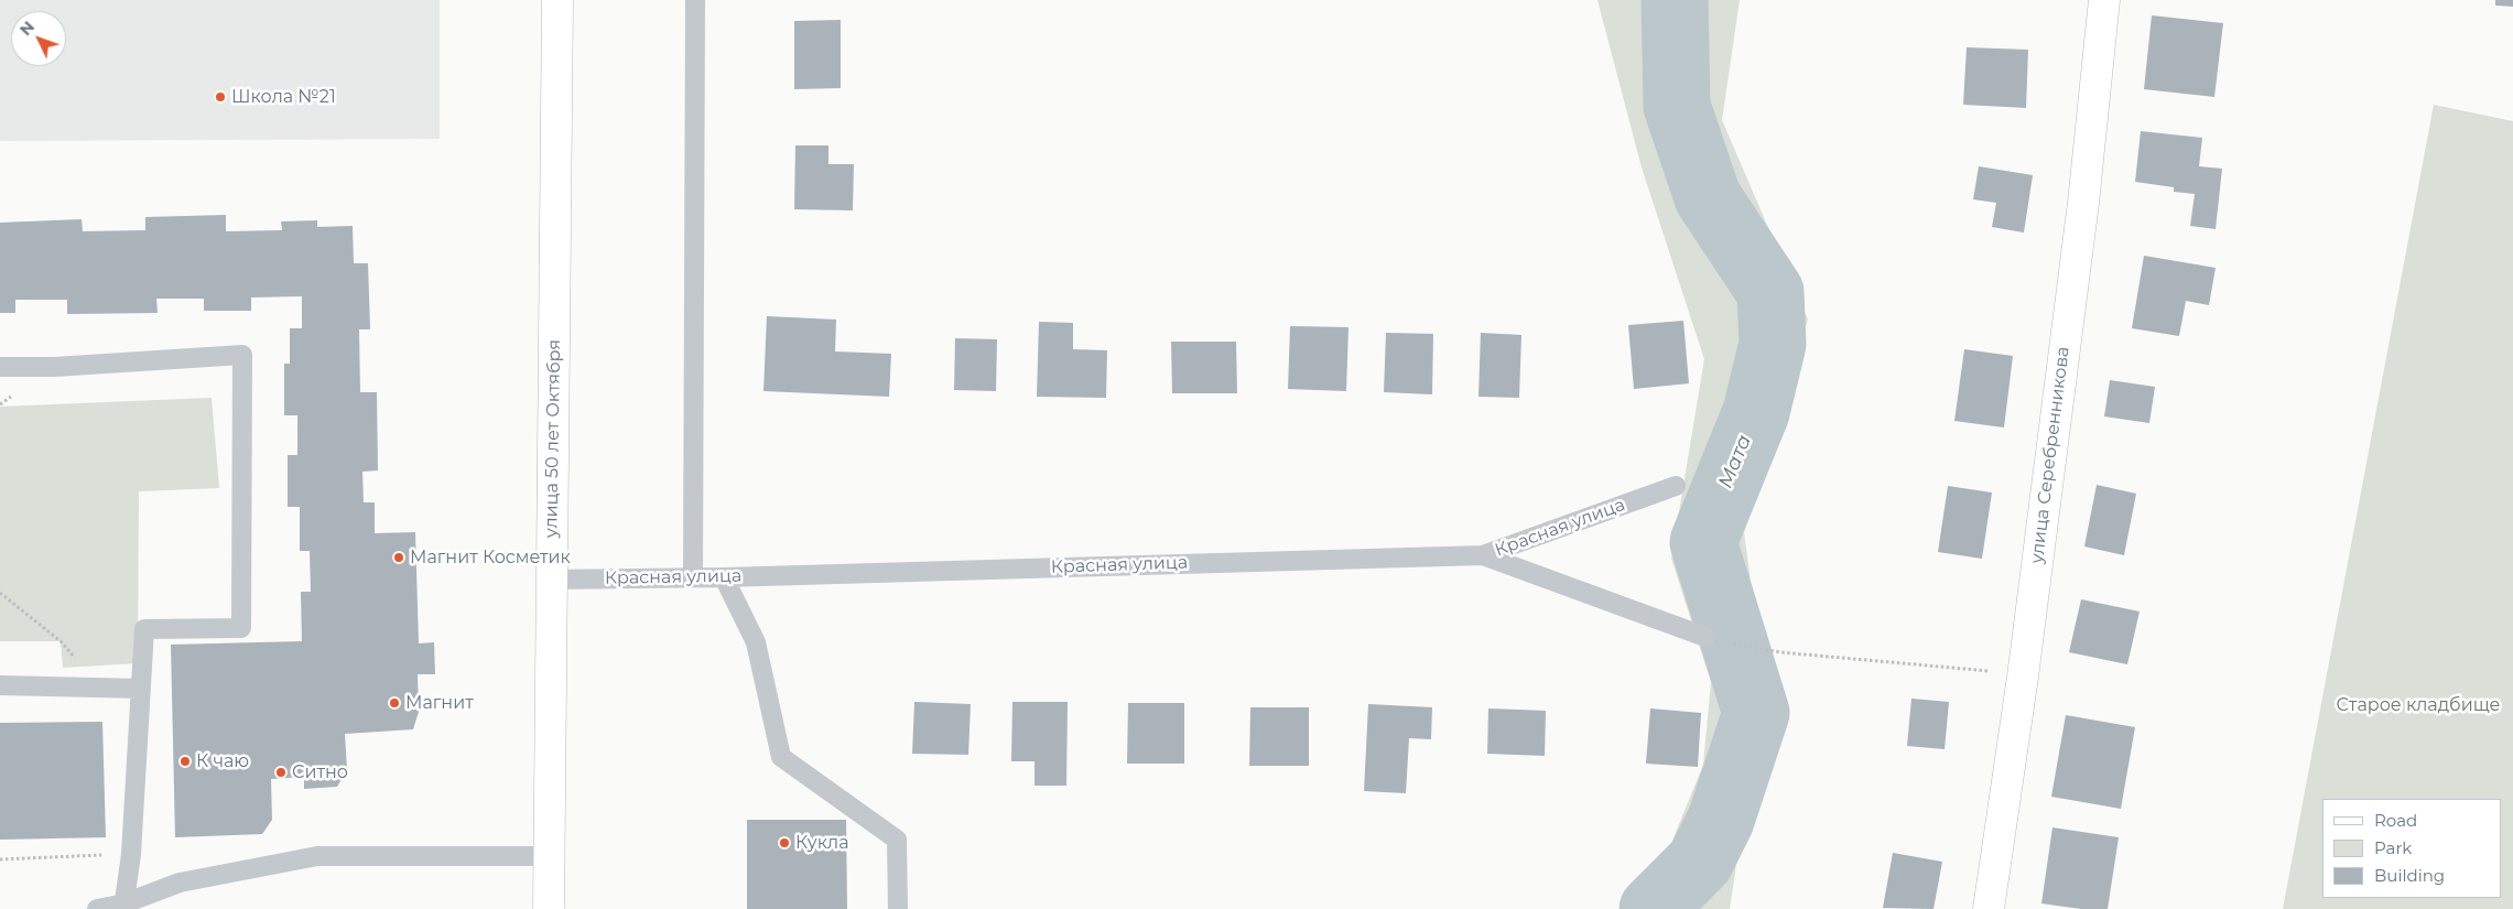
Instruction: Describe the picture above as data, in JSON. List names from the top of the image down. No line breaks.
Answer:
{"streets":{"main road":["улица 50 лет Октября","улица Серебренникова"],"lane":["Красная улица"]},"crossings":[["улица 50 лет Октября","Красная улица"]],"water":["Мата"],"parks":["Старое кладбище"],"places":["Школа №21","Магнит Косметик","Магнит","К чаю","Ситно","Кукла"],"legend":["Road","Park","Building"],"north":"top left"}
